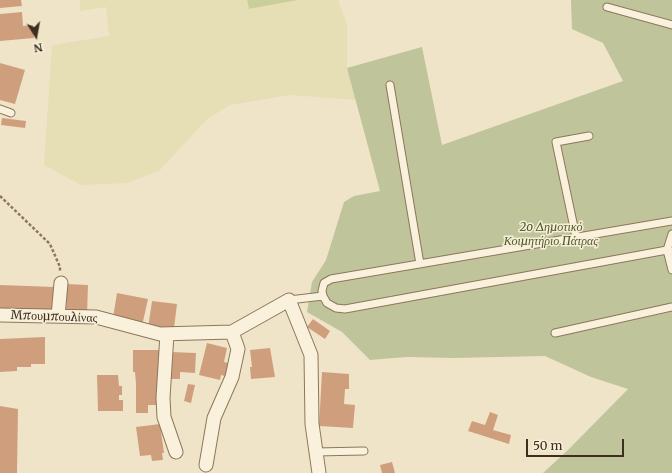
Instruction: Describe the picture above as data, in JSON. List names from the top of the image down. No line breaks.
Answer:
{"streets":{"street":["Μπουμπουλίνας"]},"parks":["2o Δημοτικό Κοιμητήριο Πάτρας"],"scale_bar":"50 m","north":"bottom"}
